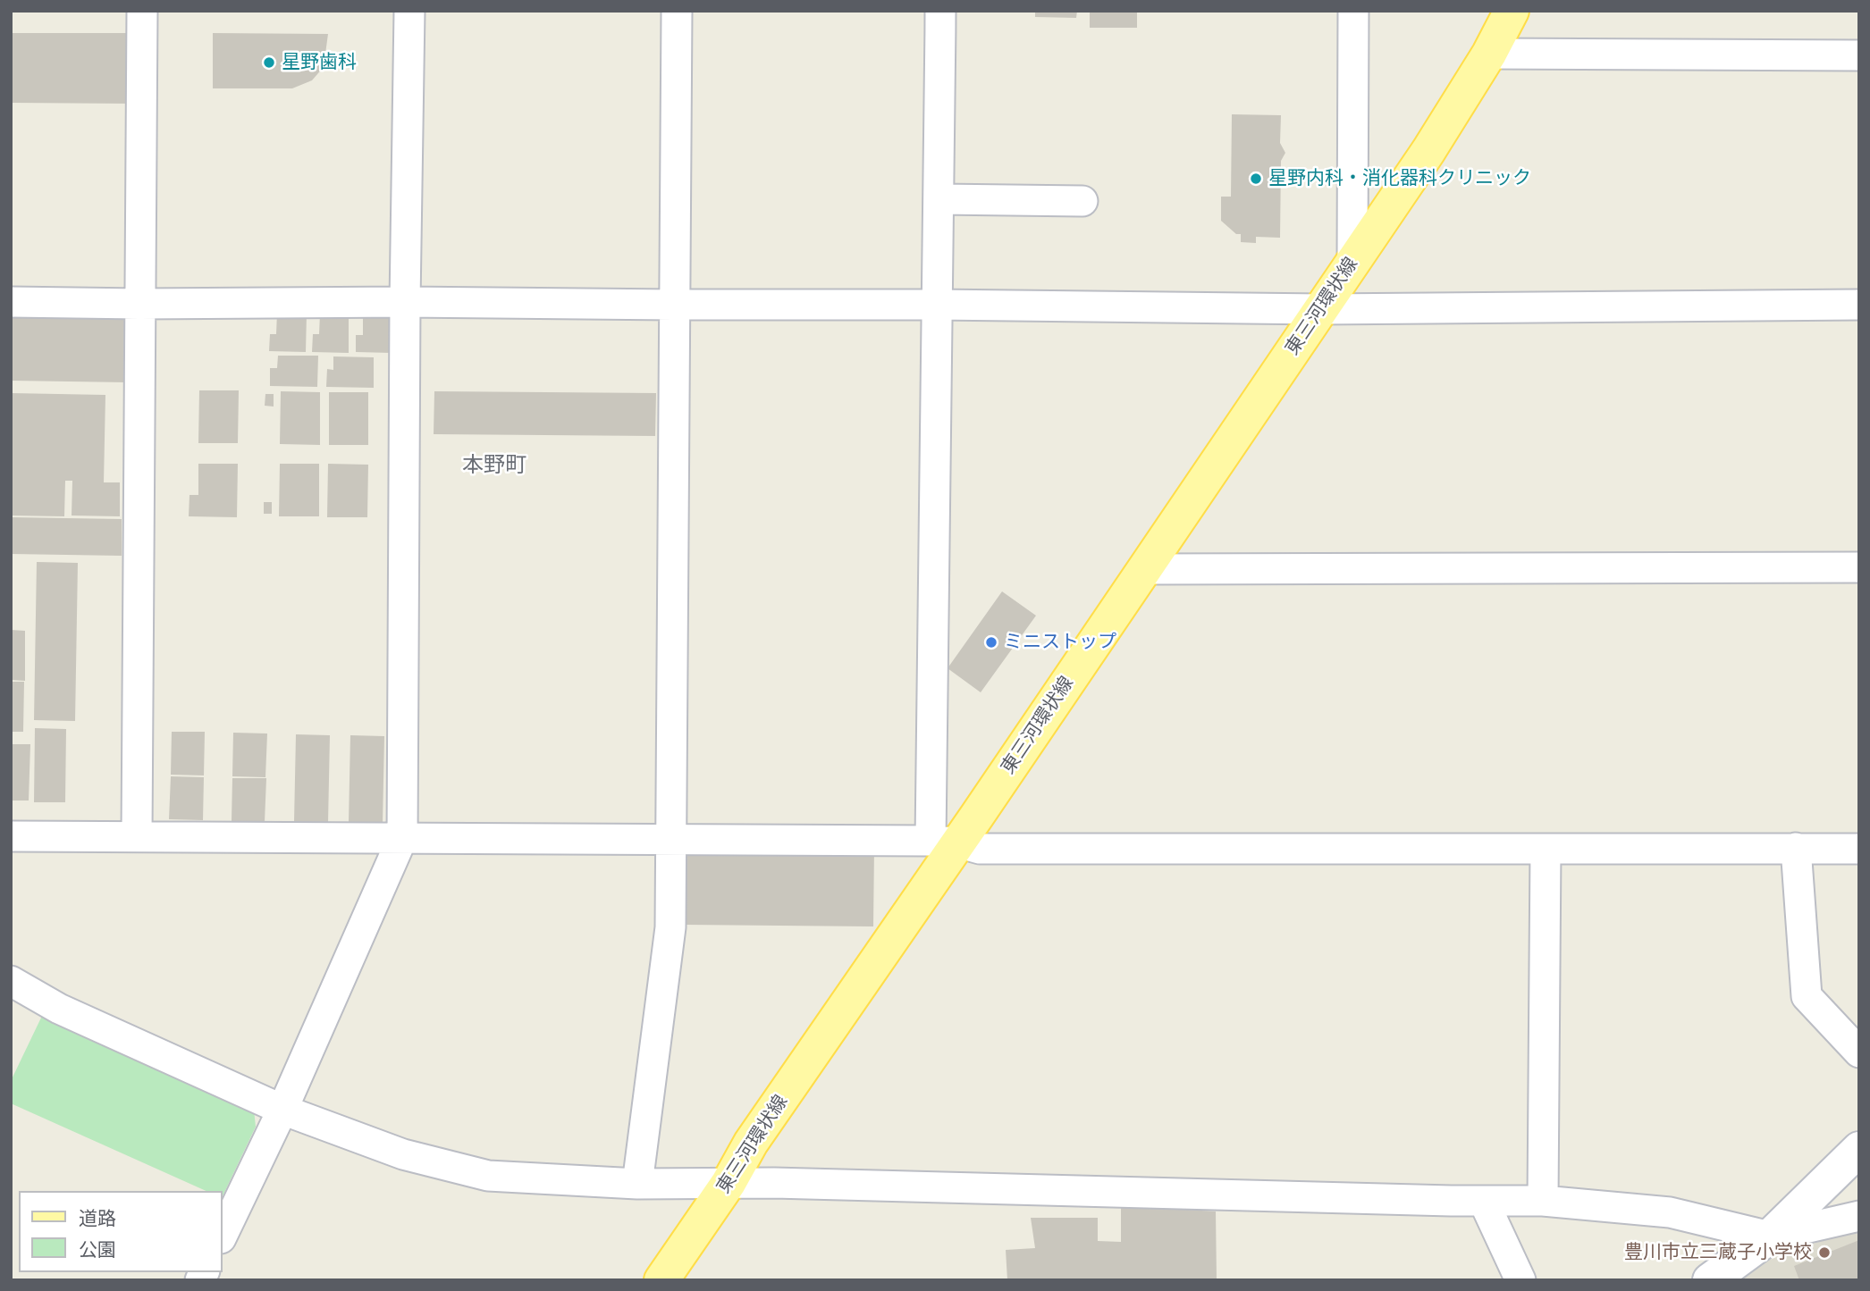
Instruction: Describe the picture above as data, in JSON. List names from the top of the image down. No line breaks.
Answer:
{"streets":{"main road":["東三河環状線"]},"districts":["本野町"],"places":["星野歯科","星野内科・消化器科クリニック","ミニストップ","豊川市立三蔵子小学校"],"legend":["道路","公園"]}
